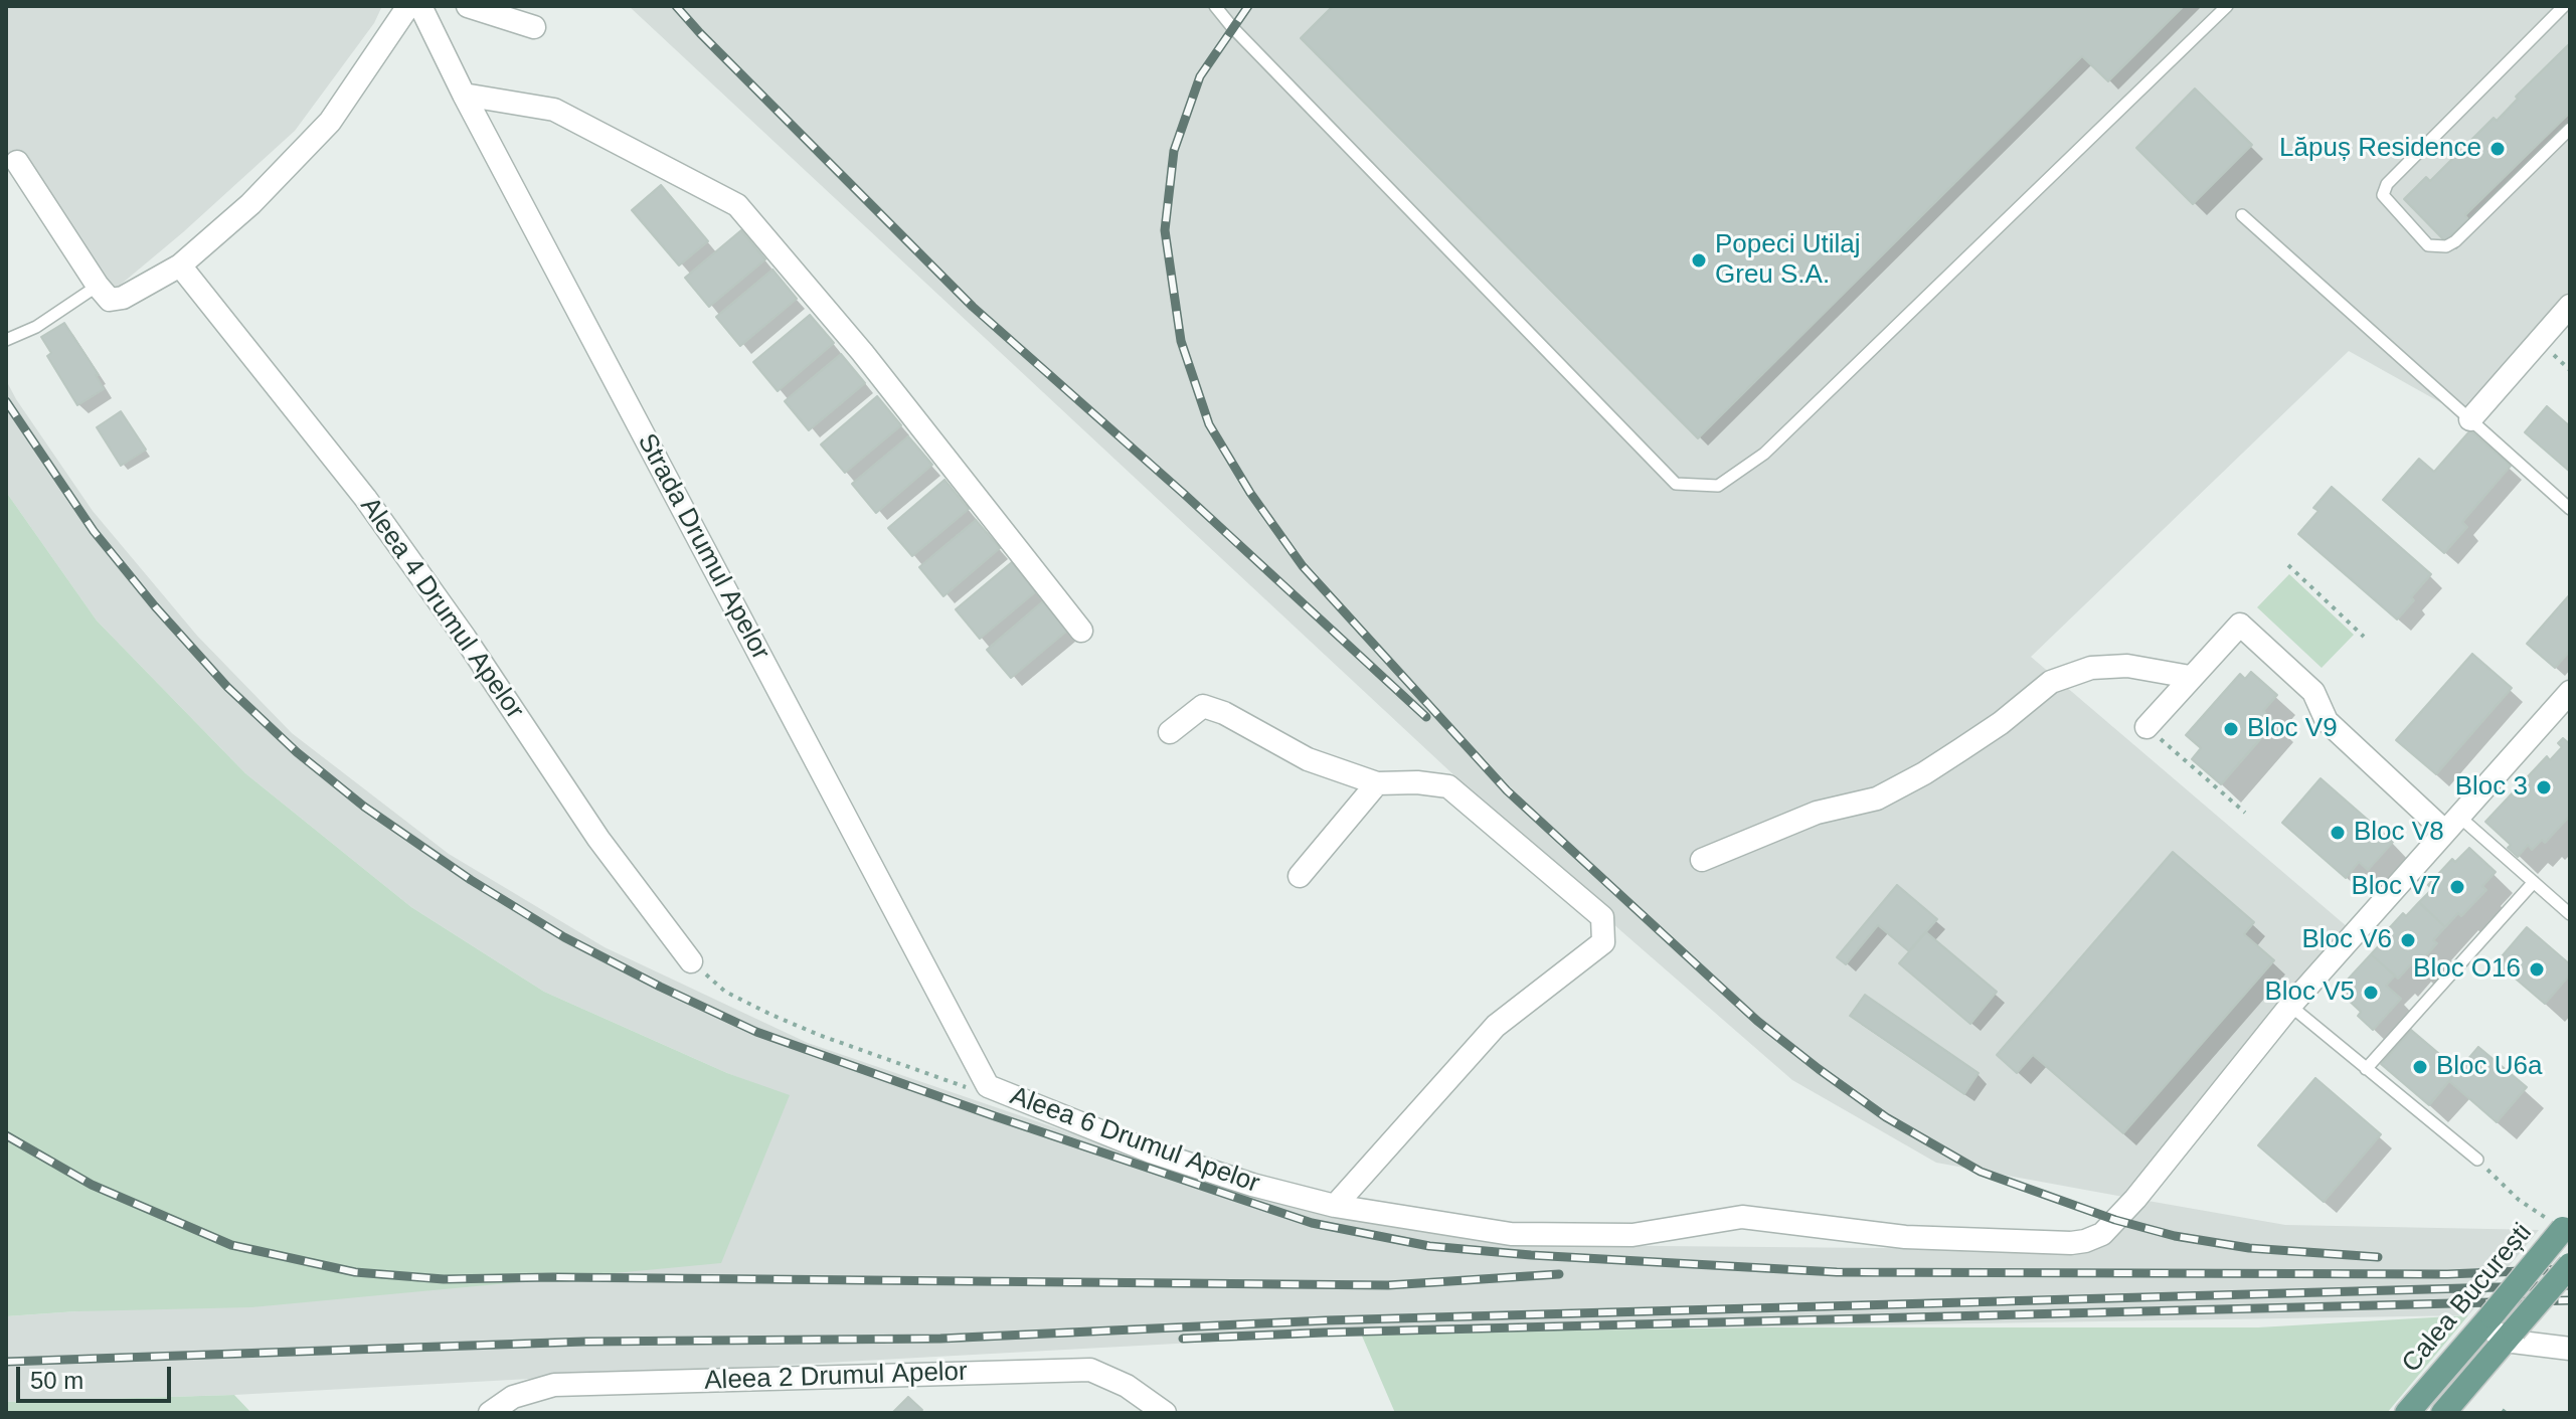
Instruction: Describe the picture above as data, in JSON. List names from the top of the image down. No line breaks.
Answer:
{"streets":{"main road":["Calea București"],"street":["Strada Drumul Apelor","Aleea 4 Drumul Apelor","Aleea 6 Drumul Apelor","Aleea 2 Drumul Apelor"]},"crossings":[["Strada Drumul Apelor","Aleea 6 Drumul Apelor"]],"places":["Lăpuș Residence","Popeci Utilaj Greu S.A.","Bloc V9","Bloc 3","Bloc V8","Bloc V7","Bloc V6","Bloc O16","Bloc V5","Bloc U6a"],"scale_bar":"50 m"}
